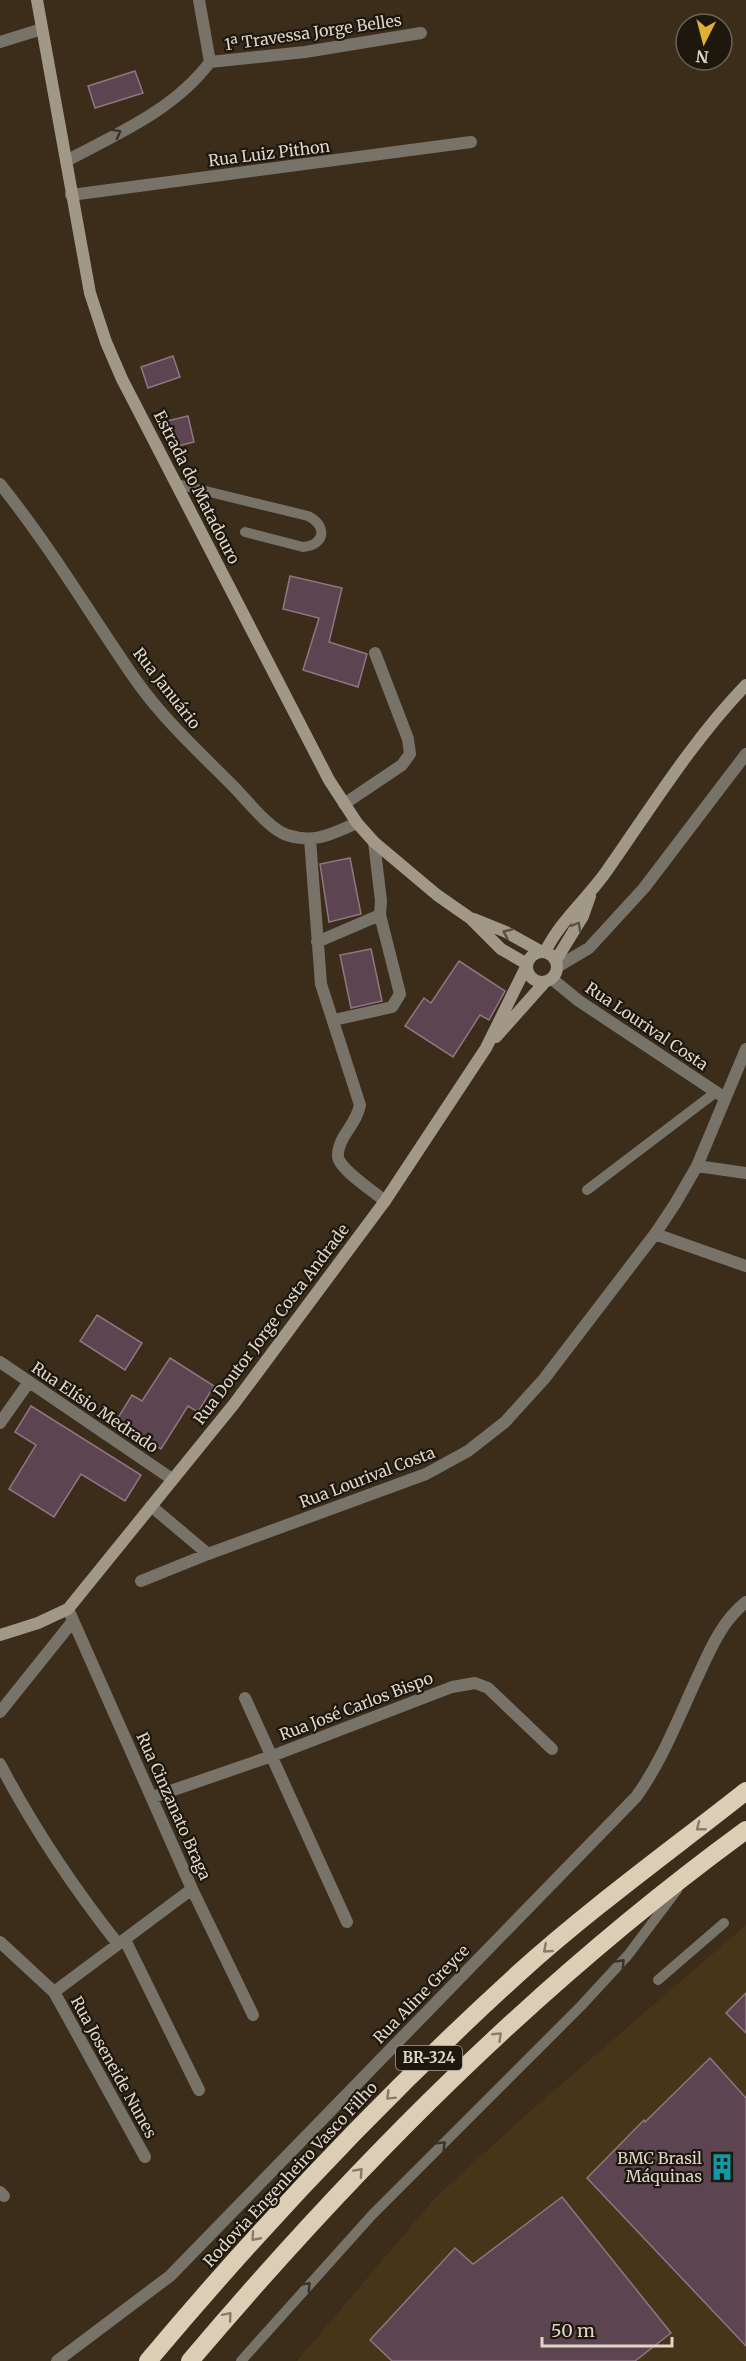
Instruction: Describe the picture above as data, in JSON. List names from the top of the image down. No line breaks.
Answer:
{"streets":{"highway":["BR-324","Rodovia Engenheiro Vasco Filho"],"main road":["Estrada do Matadouro","Rua Doutor Jorge Costa Andrade"],"street":["1ª Travessa Jorge Belles","Rua Luiz Pithon","Rua Januário","Rua Lourival Costa","Rua Elísio Medrado","Rua José Carlos Bispo","Rua Cinzanato Braga","Rua Aline Greyce","Rua Joseneide Nunes"]},"crossings":[["Rua Luiz Pithon","Estrada do Matadouro"],["Estrada do Matadouro","Rua Lourival Costa"],["Estrada do Matadouro","Rua Doutor Jorge Costa Andrade"],["Rua Lourival Costa","Rua Doutor Jorge Costa Andrade"],["Rua Doutor Jorge Costa Andrade","Rua Elísio Medrado"],["Rua Doutor Jorge Costa Andrade","Rua Cinzanato Braga"],["Rua José Carlos Bispo","Rua Cinzanato Braga"]],"places":{"building":["BMC Brasil Máquinas"]},"scale_bar":"50 m","north":"bottom"}
